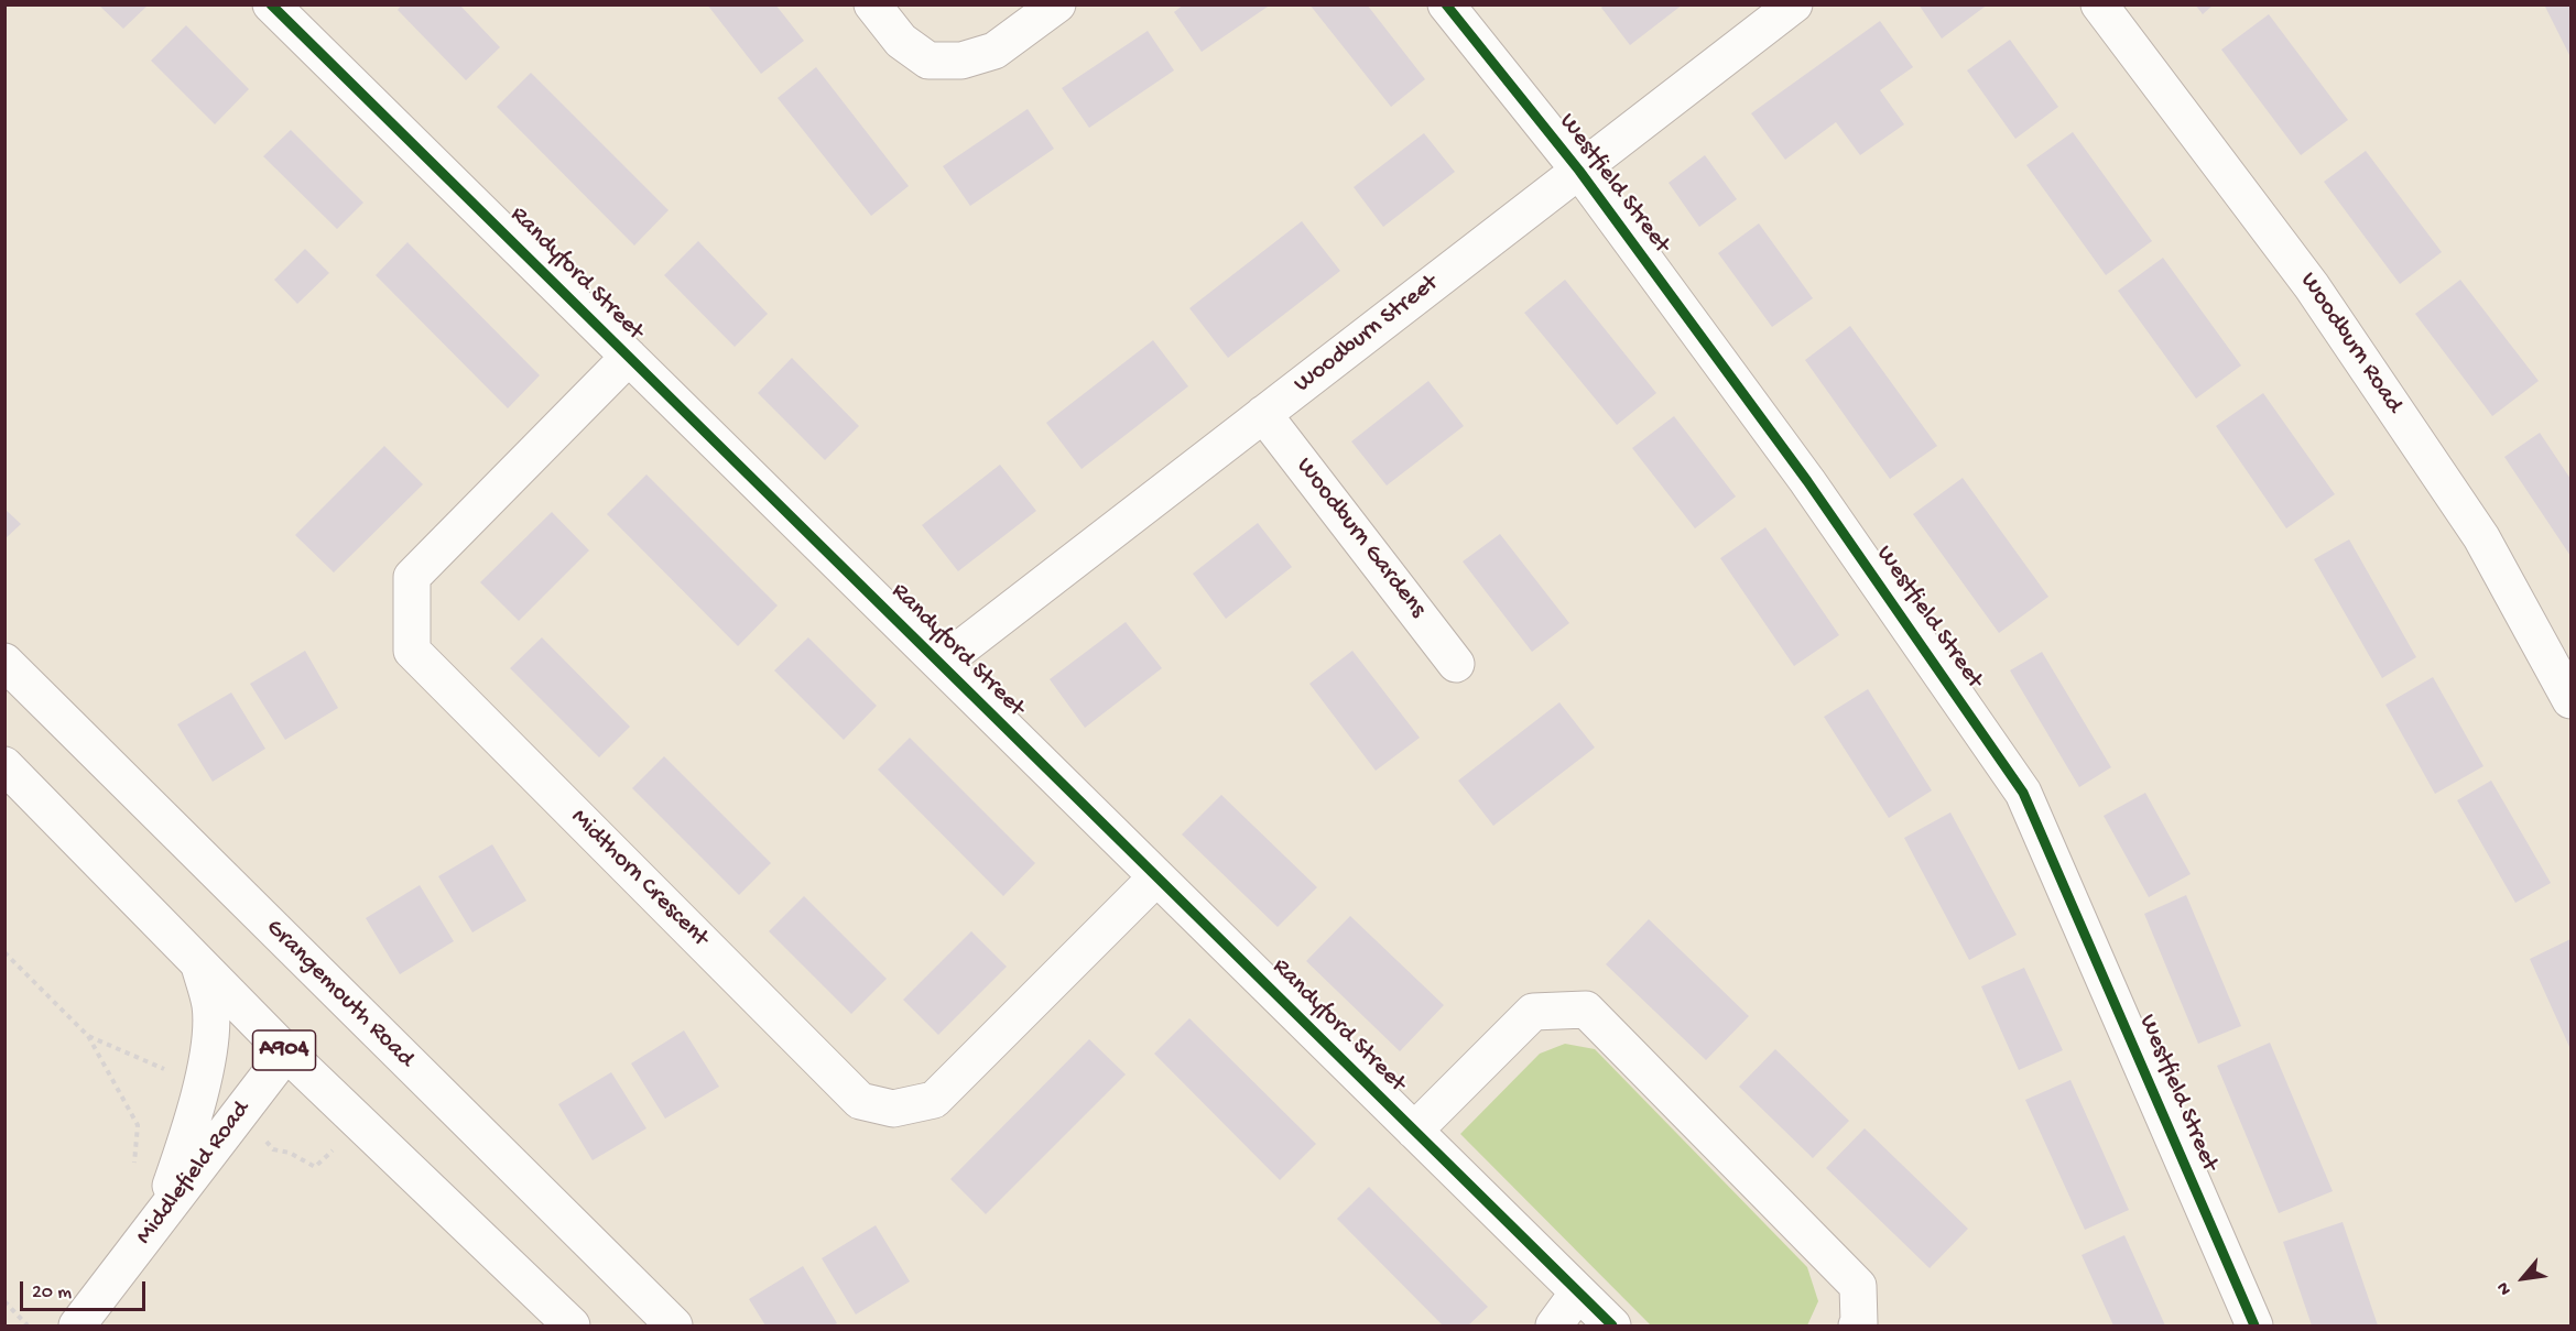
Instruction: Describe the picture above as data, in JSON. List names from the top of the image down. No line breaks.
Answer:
{"streets":{"street":["Westfield Street","Randyford Street","Woodburn Street","Woodburn Road","Woodburn Gardens","Midthorn Crescent","Grangemouth Road","A904","Middlefield Road"]},"crossings":[["Westfield Street","Woodburn Street"],["Randyford Street","Woodburn Street"],["Randyford Street","Midthorn Crescent"],["Woodburn Street","Woodburn Gardens"],["A904","Middlefield Road"]],"scale_bar":"20 m","north":"bottom left"}
